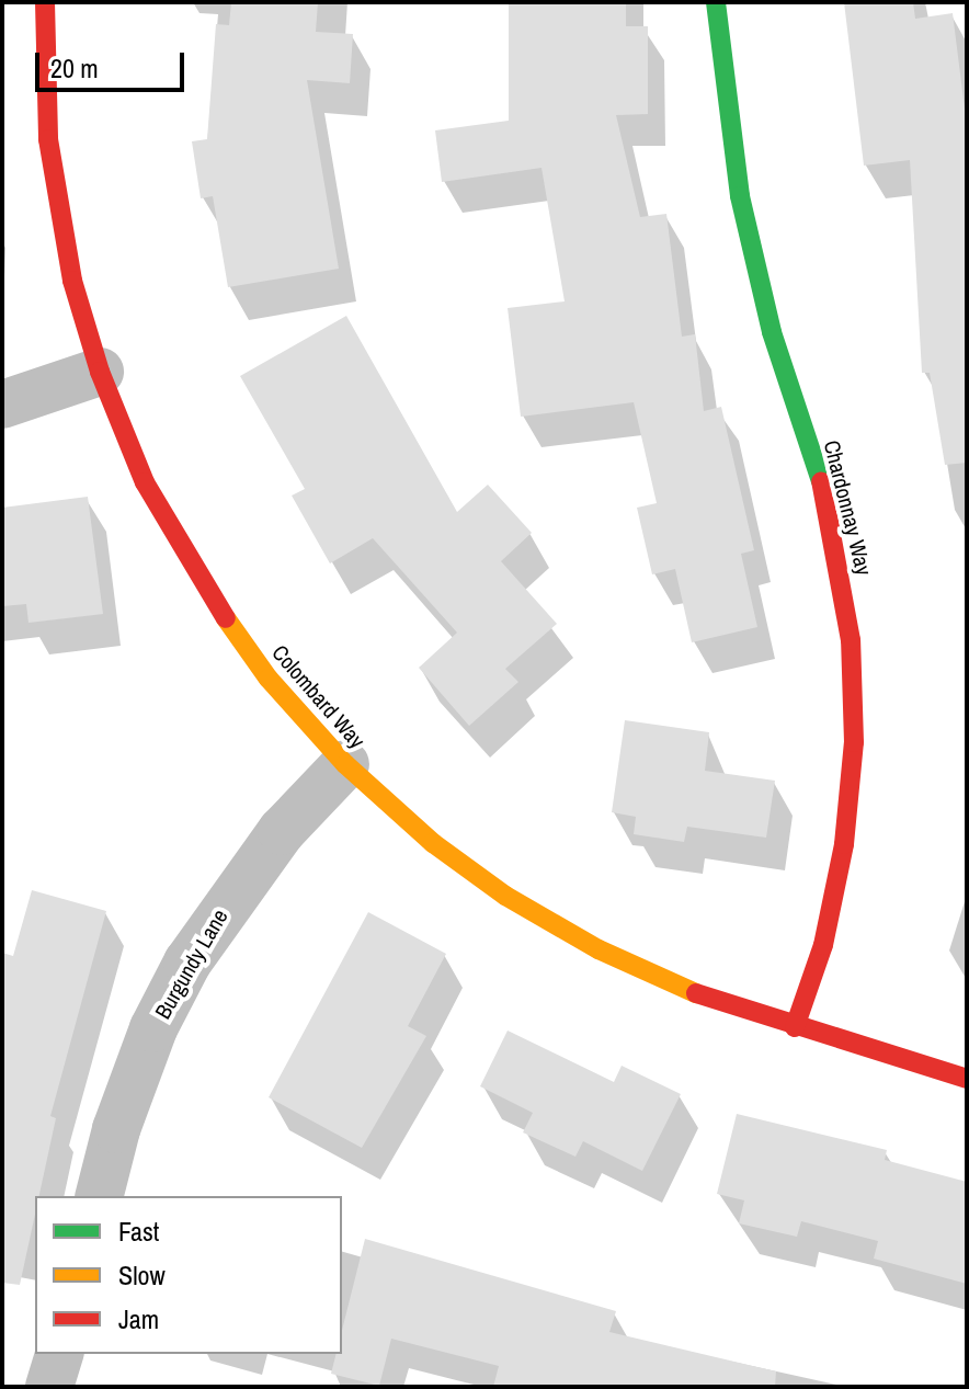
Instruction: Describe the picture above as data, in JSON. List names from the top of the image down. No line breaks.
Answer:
{"streets":{"street":["Chardonnay Way","Colombard Way","Burgundy Lane"]},"crossings":[["Chardonnay Way","Colombard Way"],["Colombard Way","Burgundy Lane"]],"legend":["Fast","Slow","Jam"],"scale_bar":"20 m"}
